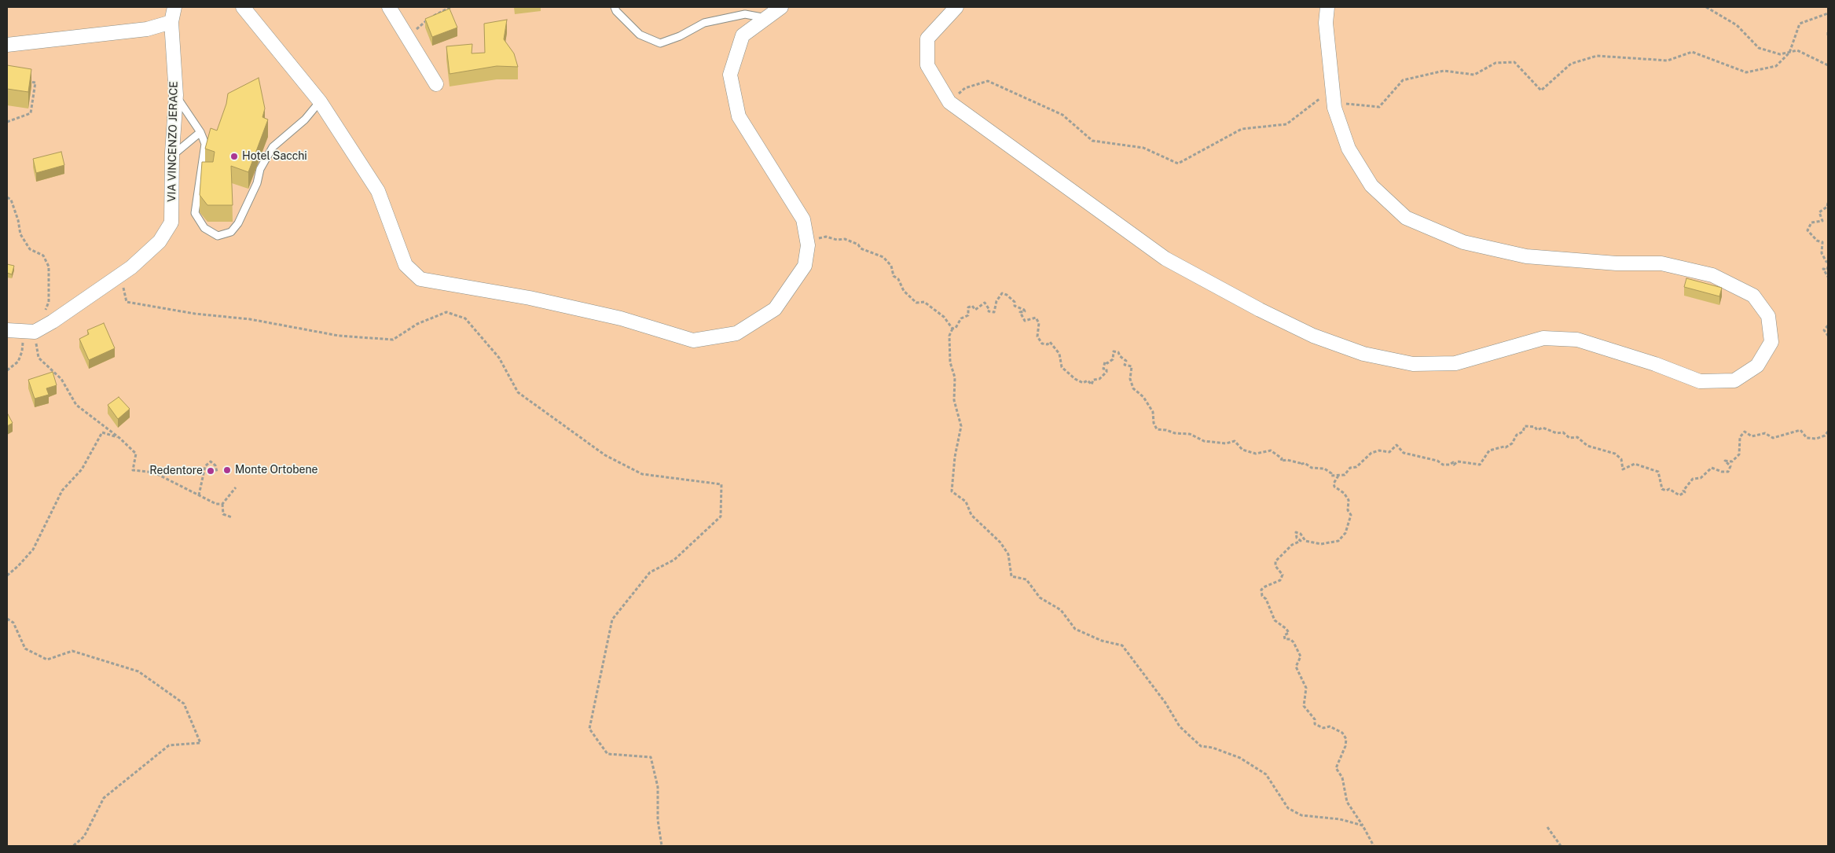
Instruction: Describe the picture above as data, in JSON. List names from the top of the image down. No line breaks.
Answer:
{"streets":{"street":["VIA VINCENZO JERACE"]},"places":["Hotel Sacchi","Monte Ortobene","Redentore"]}
